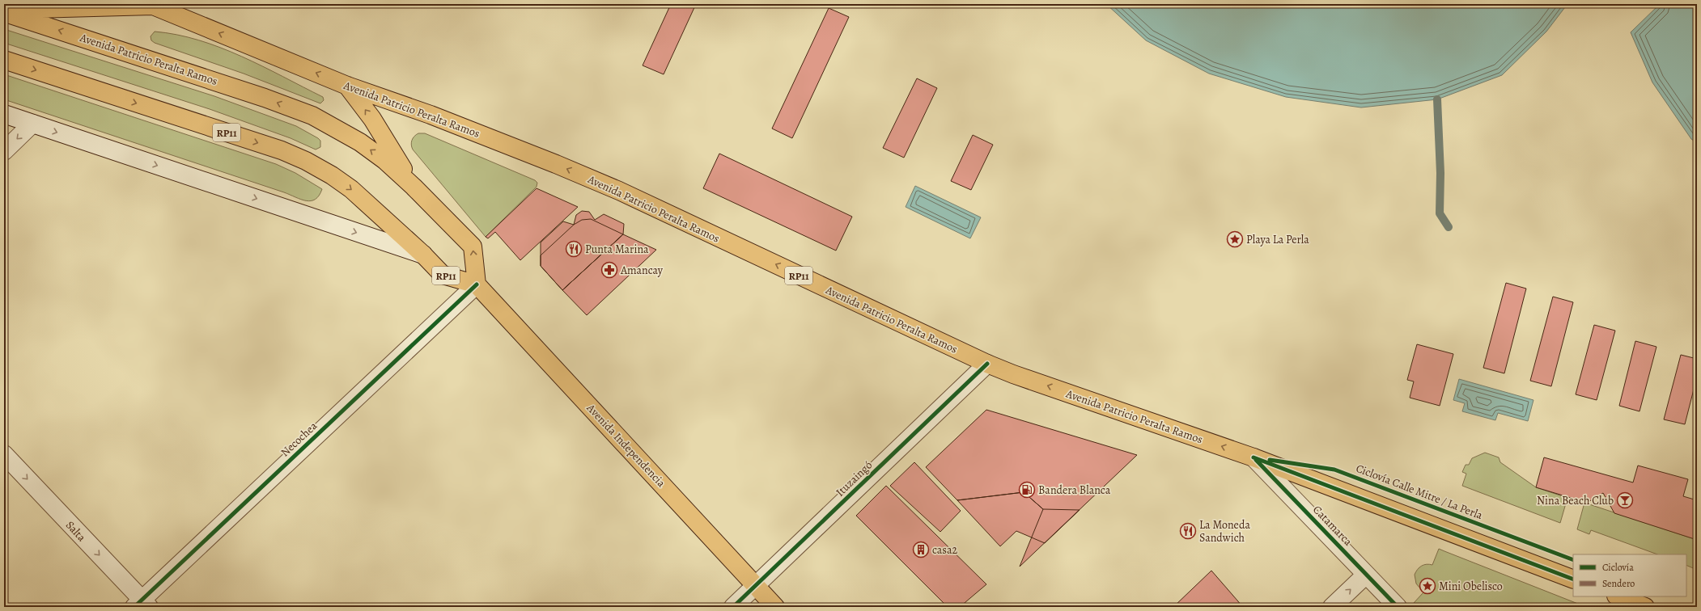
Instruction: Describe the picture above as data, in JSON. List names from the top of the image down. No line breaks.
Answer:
{"streets":{"main road":["Avenida Patricio Peralta Ramos","RP11","Avenida Independencia"],"street":["Necochea","Ituzaingó","Catamarca","Salta"],"cycle path":["Ciclovía Calle Mitre / La Perla"]},"crossings":[["Avenida Patricio Peralta Ramos","RP11"],["Avenida Patricio Peralta Ramos","Necochea"],["Avenida Patricio Peralta Ramos","Avenida Independencia"],["Avenida Patricio Peralta Ramos","Ituzaingó"],["Avenida Patricio Peralta Ramos","Catamarca"],["RP11","Necochea"],["RP11","Avenida Independencia"],["Necochea","Avenida Independencia"],["Necochea","Salta"],["Avenida Independencia","Ituzaingó"]],"one_way":["Salta"],"places":{"place":["Playa La Perla","Mini Obelisco"],"restaurant":["Punta Marina","La Moneda Sandwich"],"pharmacy":["Amancay"],"fuel station":["Bandera Blanca"],"bar":["Nina Beach Club"],"building":["casa2"]},"legend":["Ciclovía","Sendero"]}
